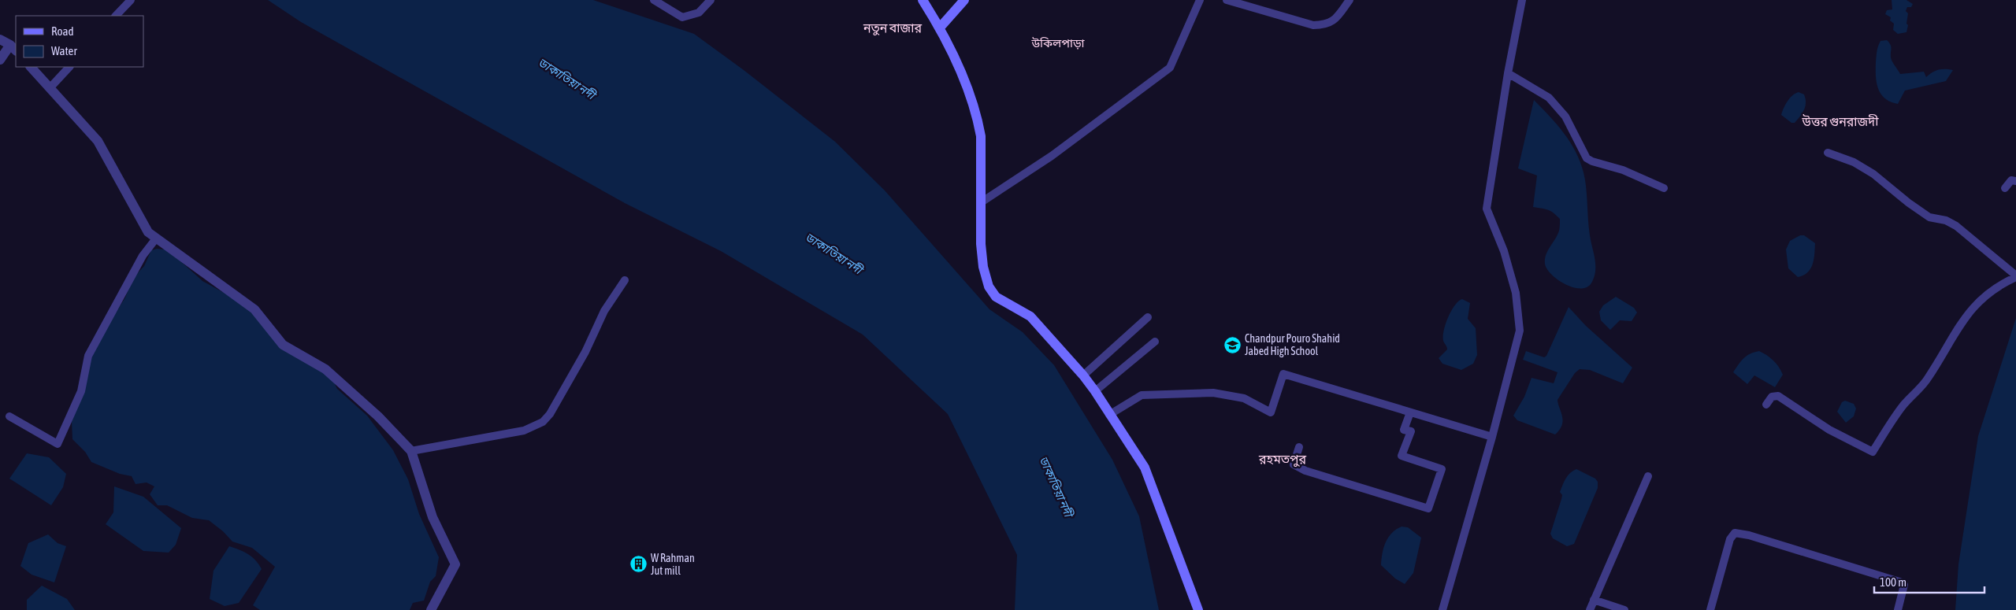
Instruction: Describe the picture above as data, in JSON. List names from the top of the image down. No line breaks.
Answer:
{"districts":["নতুন বাজার","উকিলপাড়া","উত্তর গুনরাজদী","রহমতপুর"],"water":["ডাকাতিয়া নদী"],"places":{"school or university":["Chandpur Pouro Shahid Jabed High School"],"building":["W Rahman Jut mill"]},"legend":["Road","Water"],"scale_bar":"100 m"}
